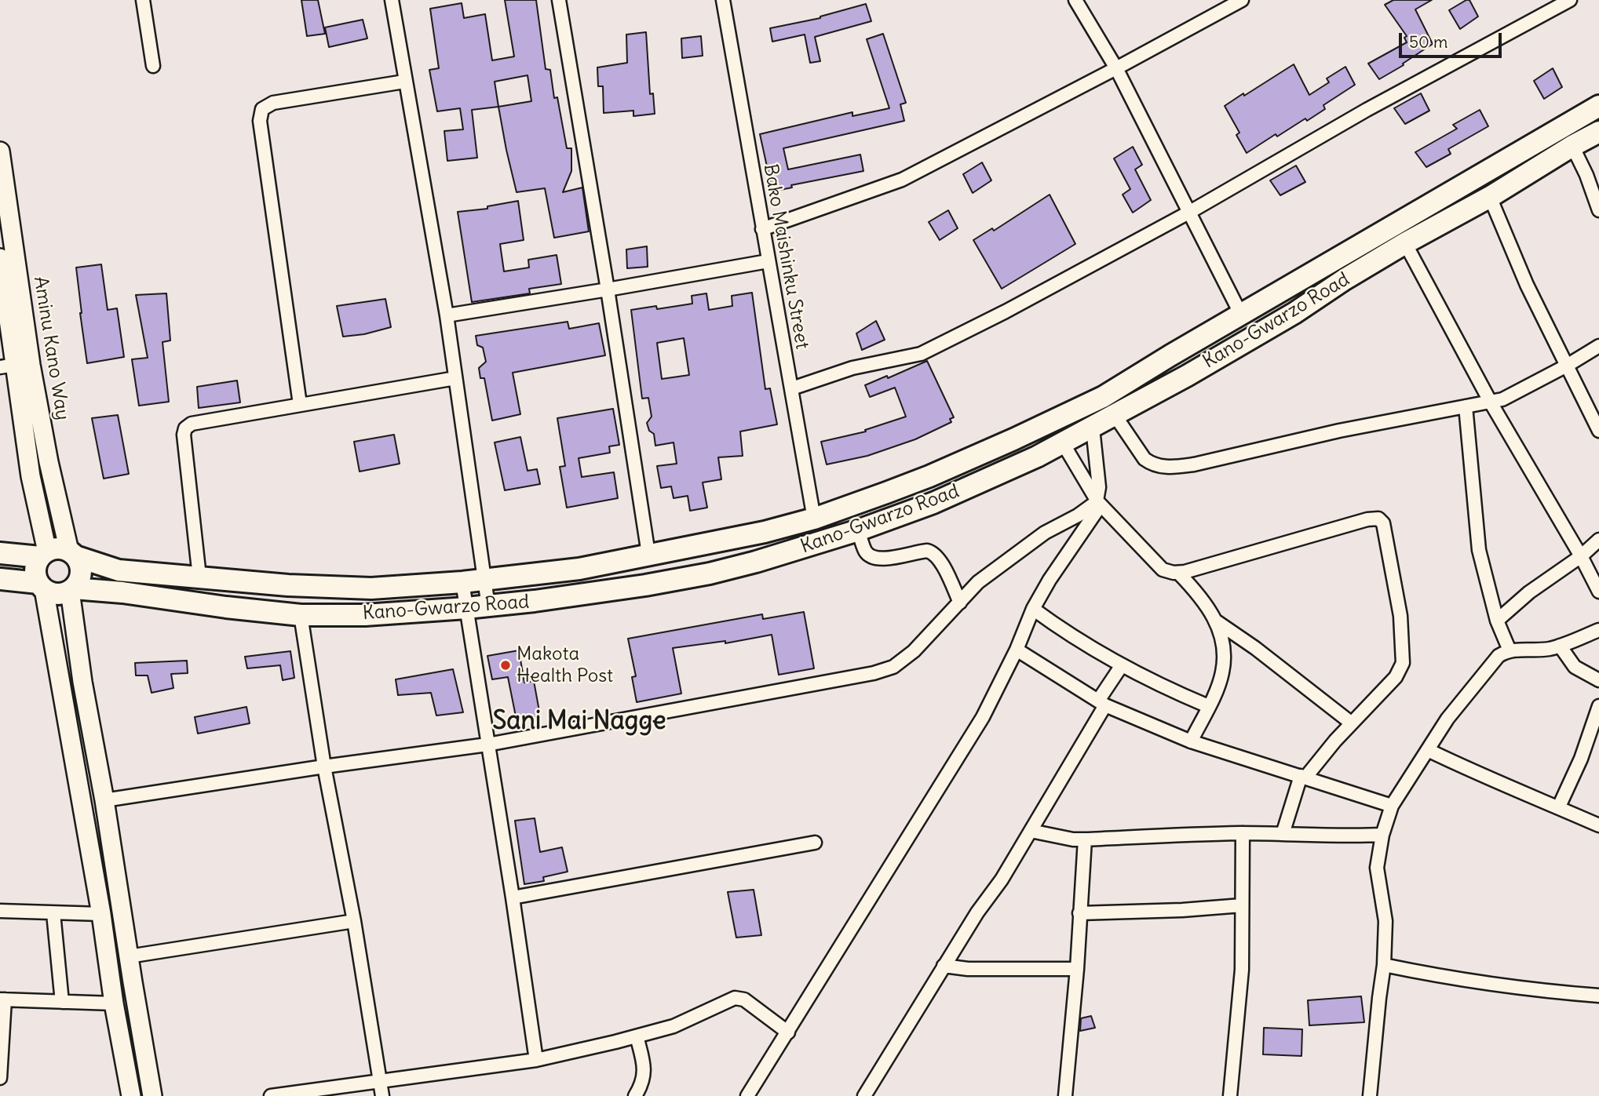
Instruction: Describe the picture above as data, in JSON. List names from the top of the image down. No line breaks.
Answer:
{"streets":{"main road":["Kano-Gwarzo Road","Aminu Kano Way"],"street":["Bako Maishinku Street"]},"crossings":[["Bako Maishinku Street","Kano-Gwarzo Road"],["Kano-Gwarzo Road","Aminu Kano Way"]],"districts":["Sani Mai Nagge"],"places":["Makota Health Post"],"scale_bar":"50 m"}
